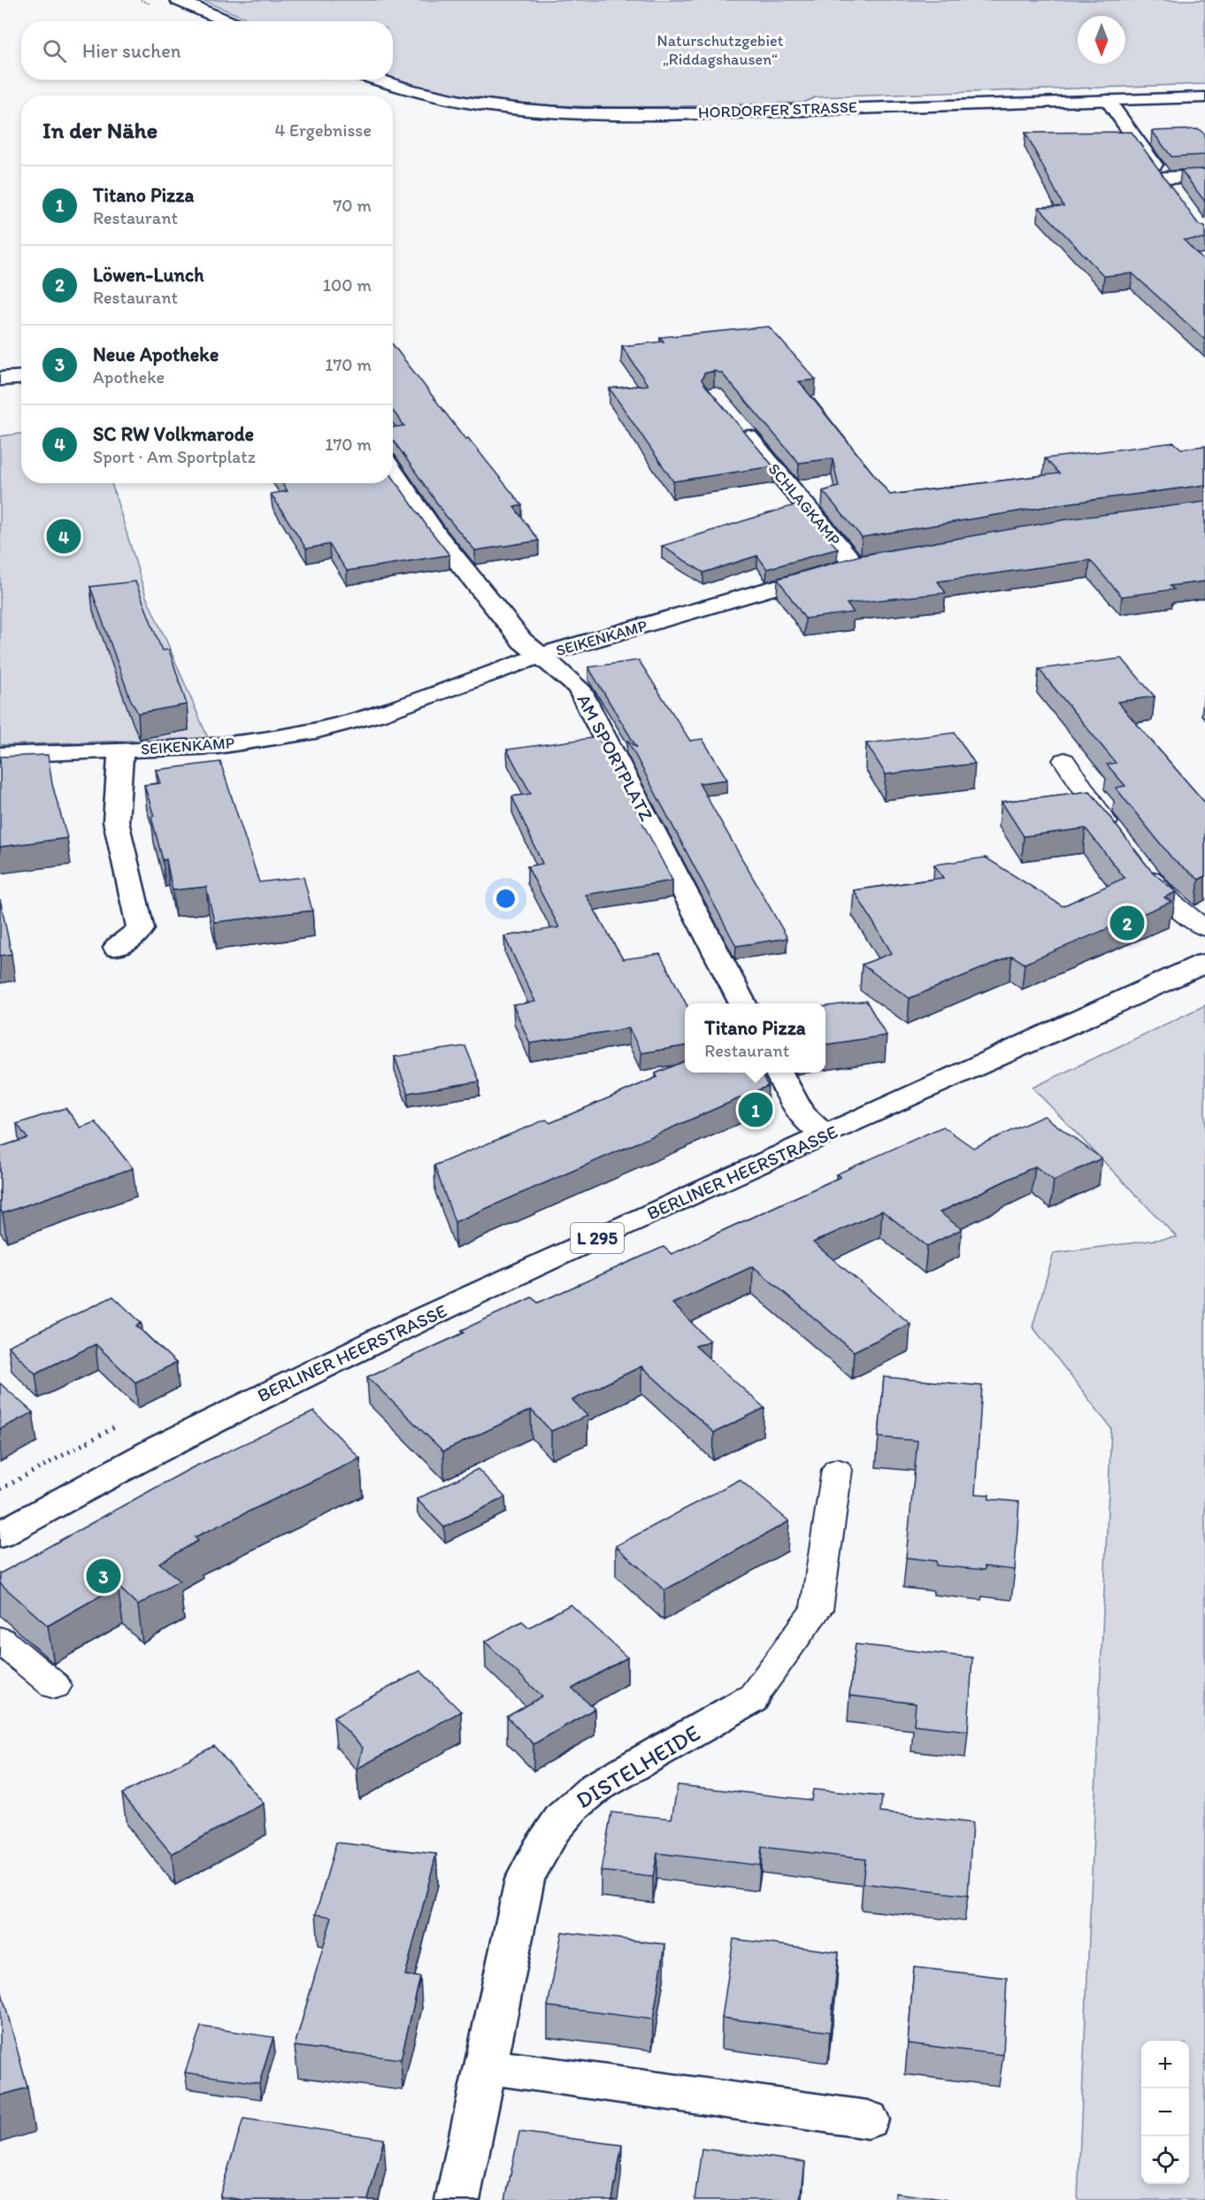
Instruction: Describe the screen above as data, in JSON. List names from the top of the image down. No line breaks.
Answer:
{"streets":{"street":["HORDORFER STRASSE","SCHLAGKAMP","SEIKENKAMP","AM SPORTPLATZ","BERLINER HEERSTRASSE","L 295","DISTELHEIDE"]},"crossings":[["SCHLAGKAMP","SEIKENKAMP"],["SEIKENKAMP","AM SPORTPLATZ"]],"parks":["Naturschutzgebiet „Riddagshausen“"],"north":"bottom","page":{"search":"Hier suchen","heading":["In der Nähe","4 Ergebnisse"],"list":[{"mark":"1","name":"Titano Pizza","note":"Restaurant","value":"70 m"},{"mark":"2","name":"Löwen-Lunch","note":"Restaurant","value":"100 m"},{"mark":"3","name":"Neue Apotheke","note":"Apotheke","value":"170 m"},{"mark":"4","name":"SC RW Volkmarode","note":"Sport · Am Sportplatz","value":"170 m"}],"pins":["4","2","1","3"],"popup":["Titano Pizza","Restaurant"],"map_buttons":["+","−"]}}
